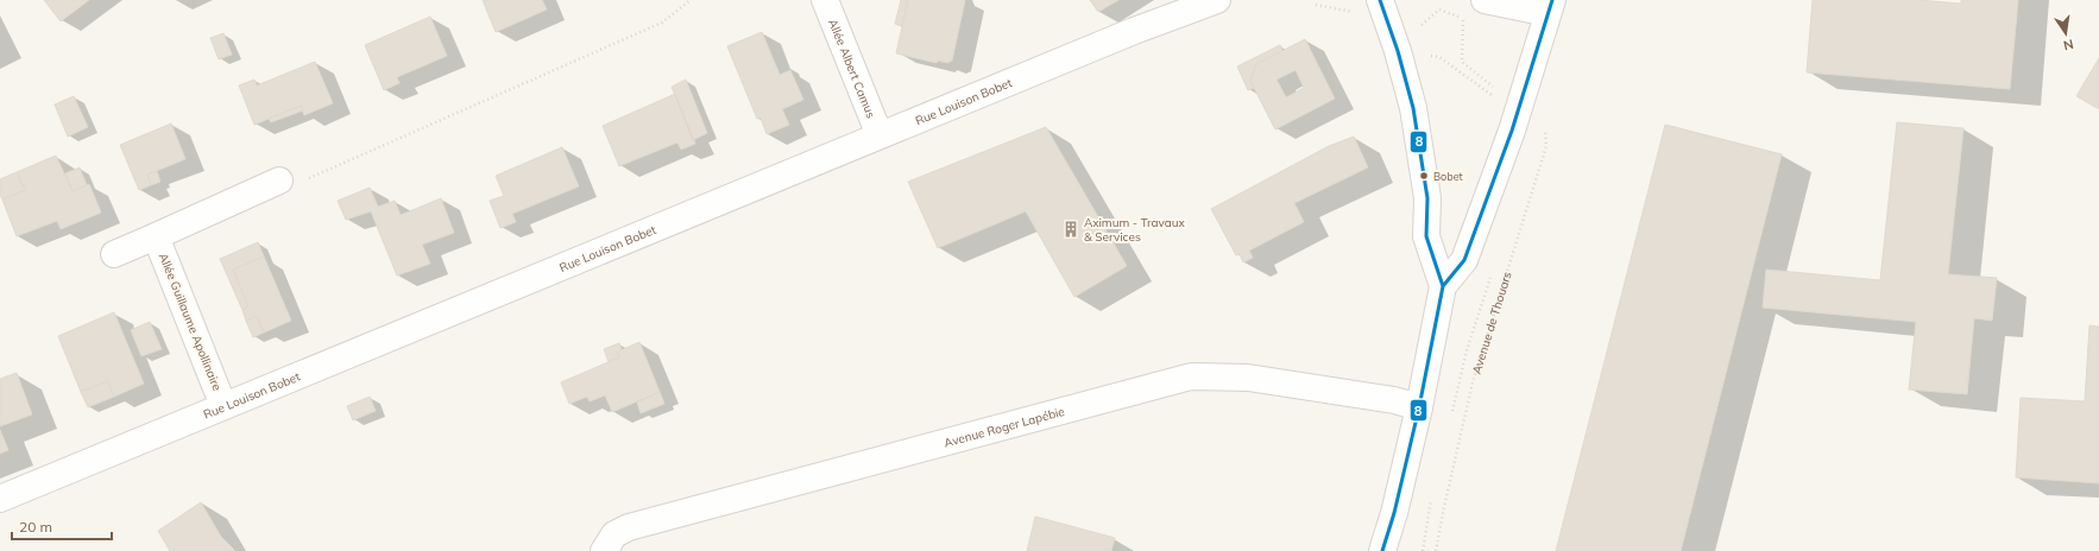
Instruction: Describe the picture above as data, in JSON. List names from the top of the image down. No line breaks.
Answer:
{"streets":{"street":["Allée Albert Camus","Rue Louison Bobet","Allée Guillaume Apollinaire","Avenue Roger Lapébie"],"path":["Avenue de Thouars"]},"crossings":[["Allée Albert Camus","Rue Louison Bobet"],["Rue Louison Bobet","Allée Guillaume Apollinaire"]],"places":{"other":["Bobet"],"building":["Aximum - Travaux & Services"]},"lines":["transit line 8"],"scale_bar":"20 m","north":"bottom"}
